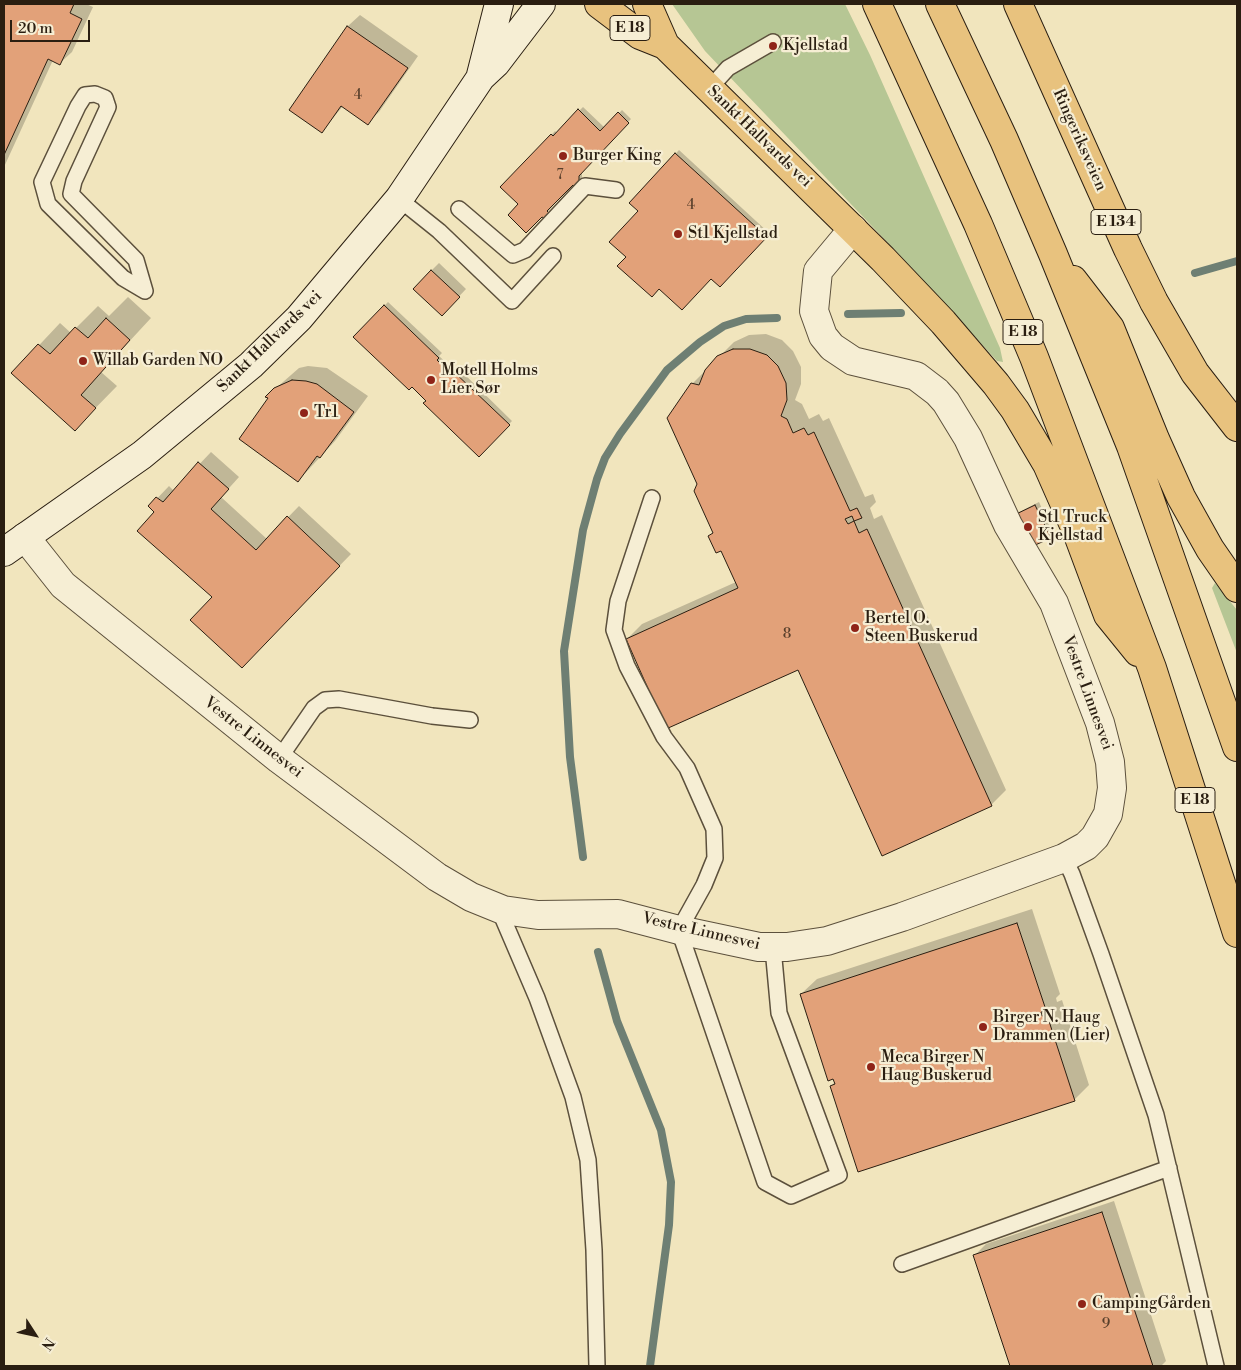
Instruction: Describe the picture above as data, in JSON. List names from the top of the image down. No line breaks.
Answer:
{"streets":{"highway":["E 18","Sankt Hallvards vei","Ringeriksveien","E 134"],"street":["Vestre Linnesvei"]},"crossings":[["E 18","Sankt Hallvards vei"],["E 18","Vestre Linnesvei"],["Sankt Hallvards vei","Vestre Linnesvei"]],"places":["Kjellstad","Burger King","St1 Kjellstad","Willab Garden NO","Motell Holms Lier Sør","Tr1","St1 Truck Kjellstad","Bertel O. Steen Buskerud","Birger N. Haug Drammen (Lier)","Meca Birger N Haug Buskerud","CampingGården"],"house_numbers":["4","7","4","8","9"],"scale_bar":"20 m","north":"bottom right"}
